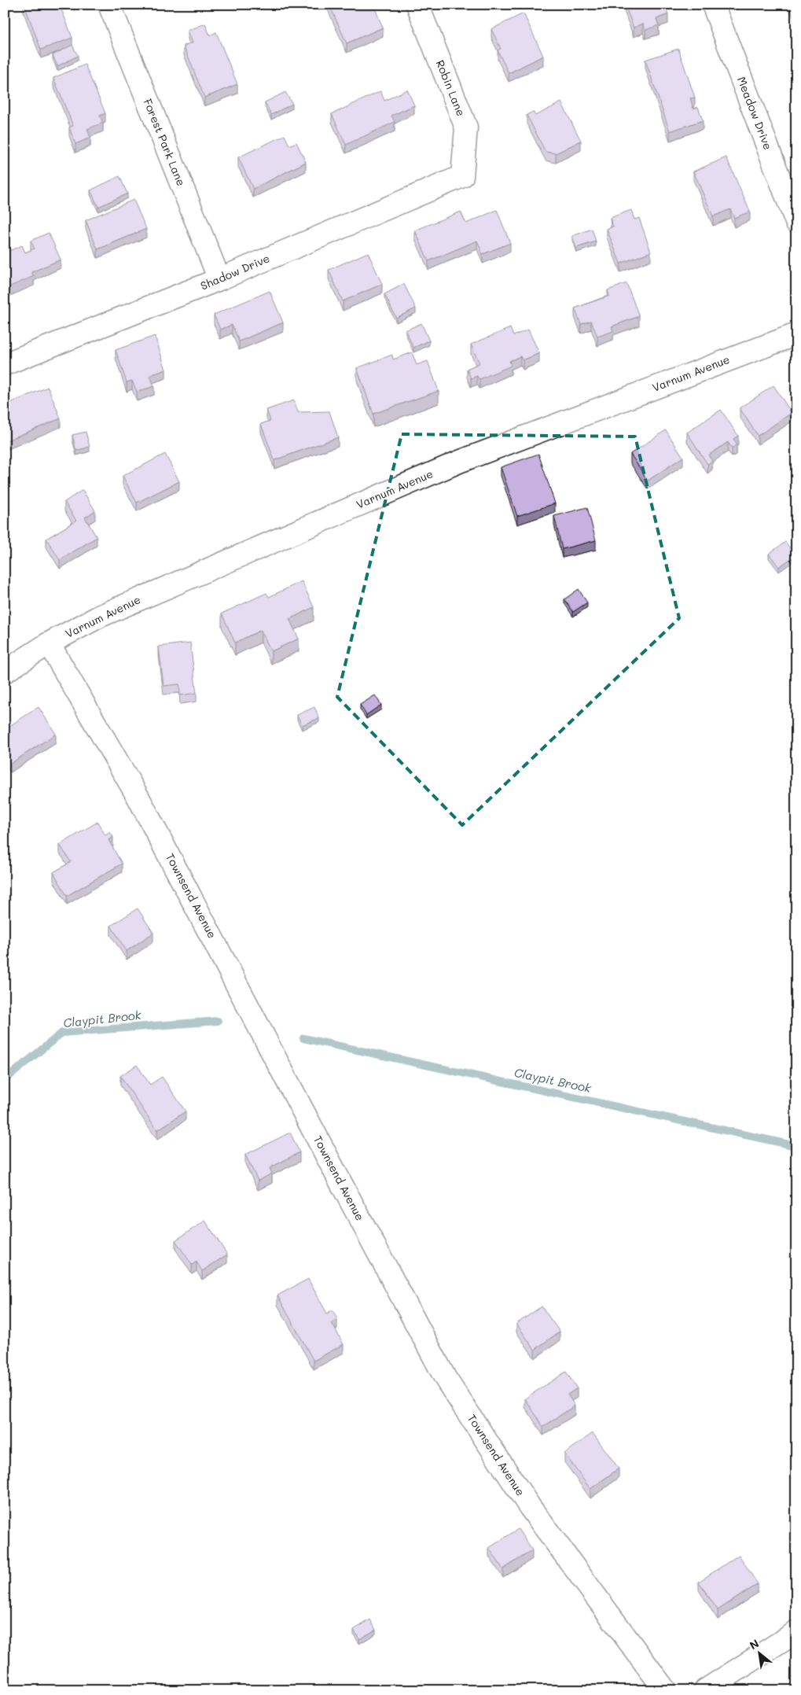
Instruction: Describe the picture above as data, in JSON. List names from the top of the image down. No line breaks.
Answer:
{"streets":{"street":["Robin Lane","Meadow Drive","Forest Park Lane","Shadow Drive","Varnum Avenue","Townsend Avenue"]},"crossings":[["Robin Lane","Shadow Drive"],["Forest Park Lane","Shadow Drive"],["Varnum Avenue","Townsend Avenue"]],"water":["Claypit Brook"],"north":"top left"}
